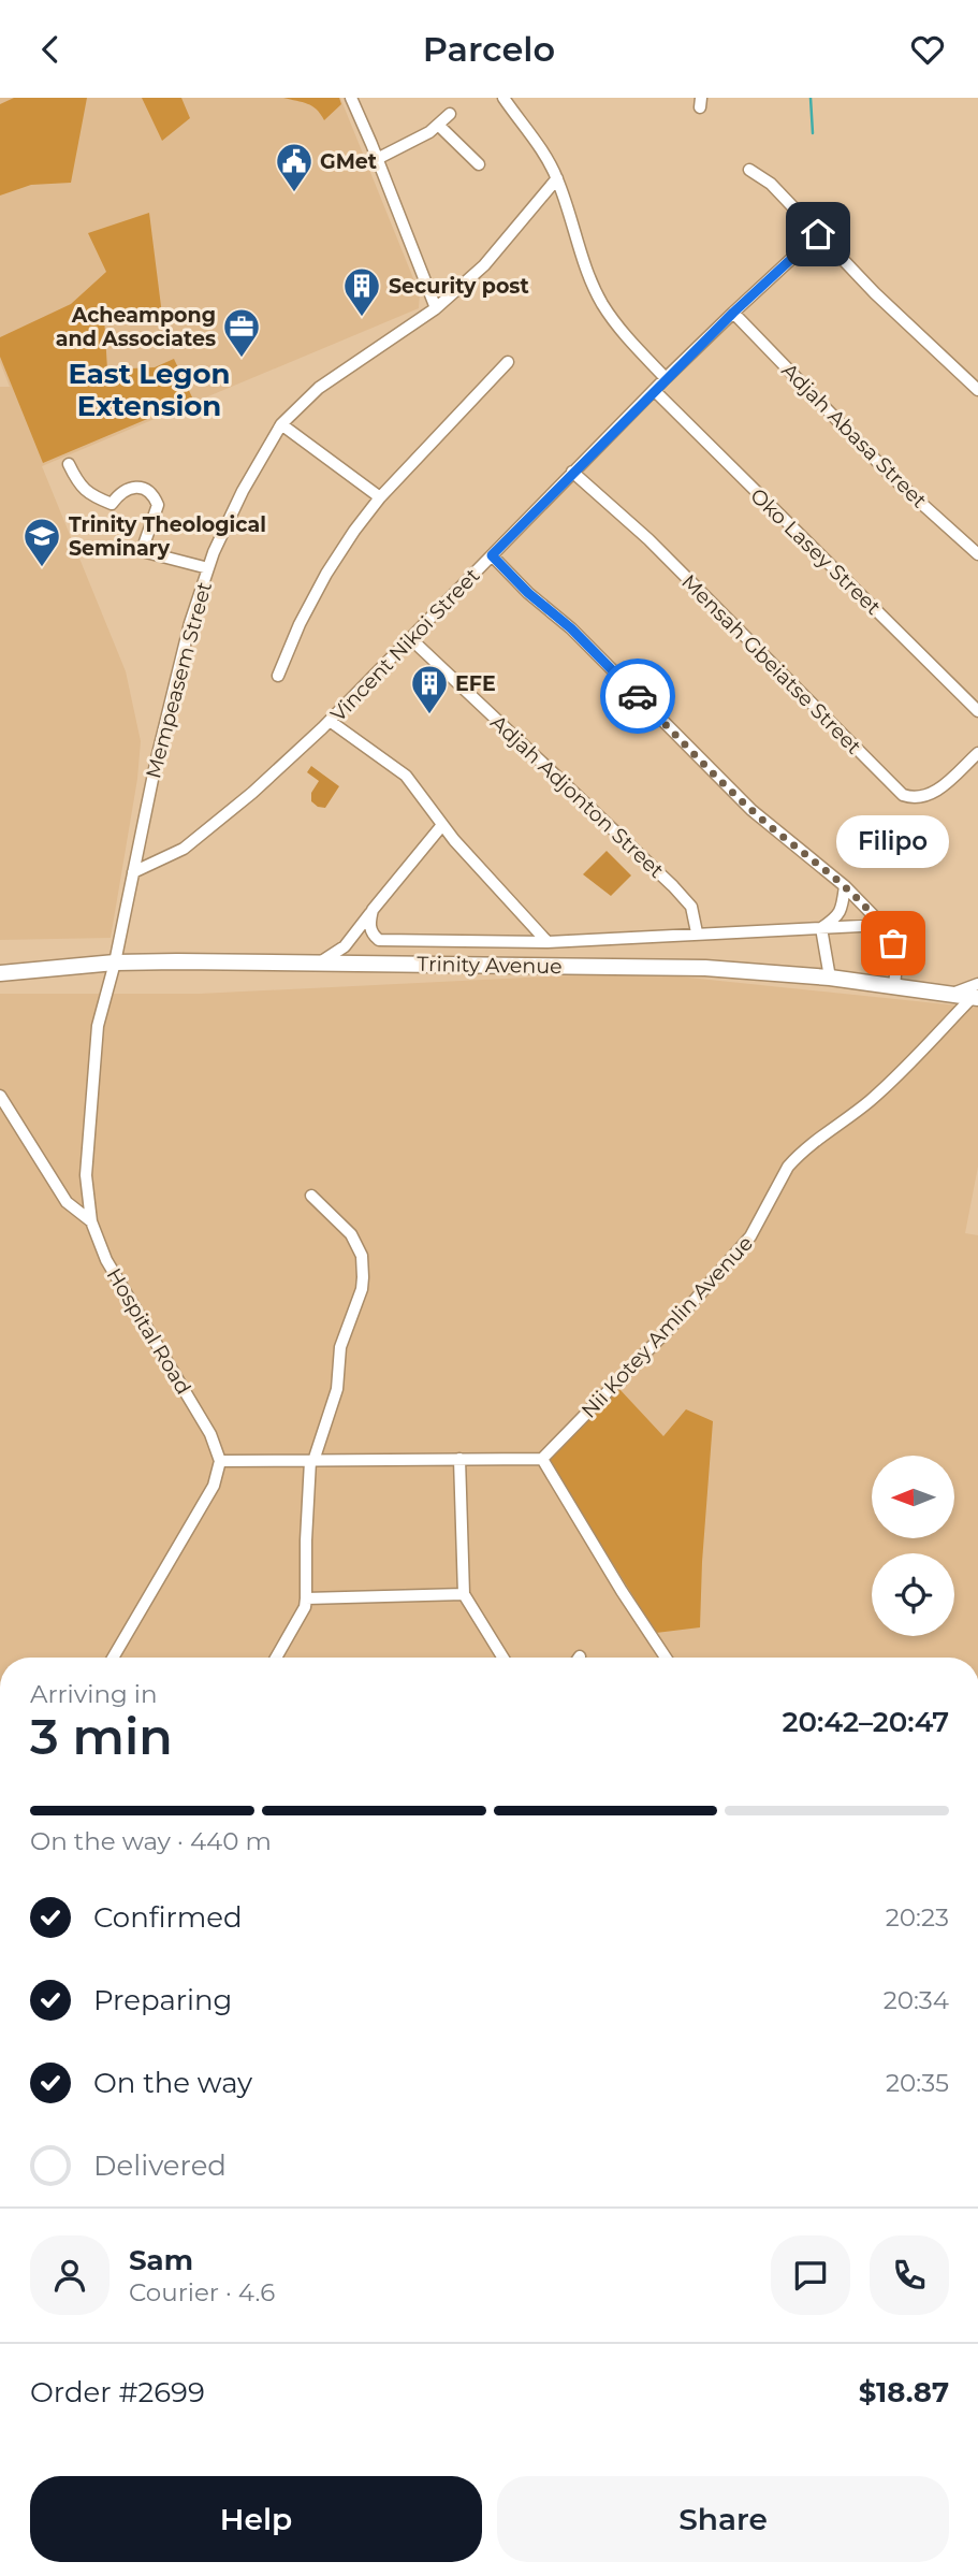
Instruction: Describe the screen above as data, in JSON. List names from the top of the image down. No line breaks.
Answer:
{"streets":{"street":["Adjah Abasa Street","Oko Lasey Street","Vincent Nikoi Street","Mensah Gbeiatse Street","Mempeasem Street","Adjah Adjonton Street","Trinity Avenue","Nii Kotey Amlin Avenue","Hospital Road"]},"crossings":[["Adjah Abasa Street","Vincent Nikoi Street"],["Oko Lasey Street","Vincent Nikoi Street"],["Vincent Nikoi Street","Mensah Gbeiatse Street"],["Vincent Nikoi Street","Mempeasem Street"],["Vincent Nikoi Street","Adjah Adjonton Street"],["Mempeasem Street","Trinity Avenue"],["Mempeasem Street","Hospital Road"],["Trinity Avenue","Nii Kotey Amlin Avenue"],["Trinity Avenue","Hospital Road"]],"districts":["East Legon Extension"],"places":{"public building":["GMet"],"building":["Security post","EFE"],"office":["Acheampong and Associates"],"school or university":["Trinity Theological Seminary"],"other":["Filipo"]},"north":"left","page":{"header":"Parcelo","bubble":"Filipo","heading":["3 min","Arriving in","20:42–20:47"],"panel":["Sam","Courier · 4.6","Order #2699","$18.87"],"bar":"On the way · 440 m","list":[["Confirmed","20:23"],["Preparing","20:34"],["On the way","20:35"],"Delivered"],"buttons":["Help","Share"]}}
